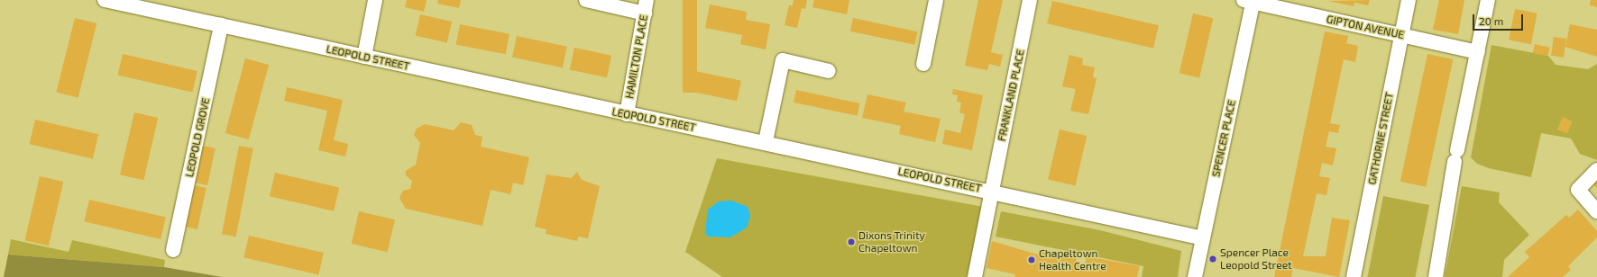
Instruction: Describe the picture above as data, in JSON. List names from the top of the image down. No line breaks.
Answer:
{"streets":{"street":["GIPTON AVENUE","HAMILTON PLACE","LEOPOLD STREET","FRANKLAND PLACE","LEOPOLD GROVE","SPENCER PLACE","GATHORNE STREET"]},"crossings":[["GIPTON AVENUE","SPENCER PLACE"],["GIPTON AVENUE","GATHORNE STREET"],["HAMILTON PLACE","LEOPOLD STREET"],["LEOPOLD STREET","FRANKLAND PLACE"],["LEOPOLD STREET","LEOPOLD GROVE"],["LEOPOLD STREET","SPENCER PLACE"]],"places":["Dixons Trinity Chapeltown","Spencer Place Leopold Street","Chapeltown Health Centre"],"scale_bar":"20 m"}
